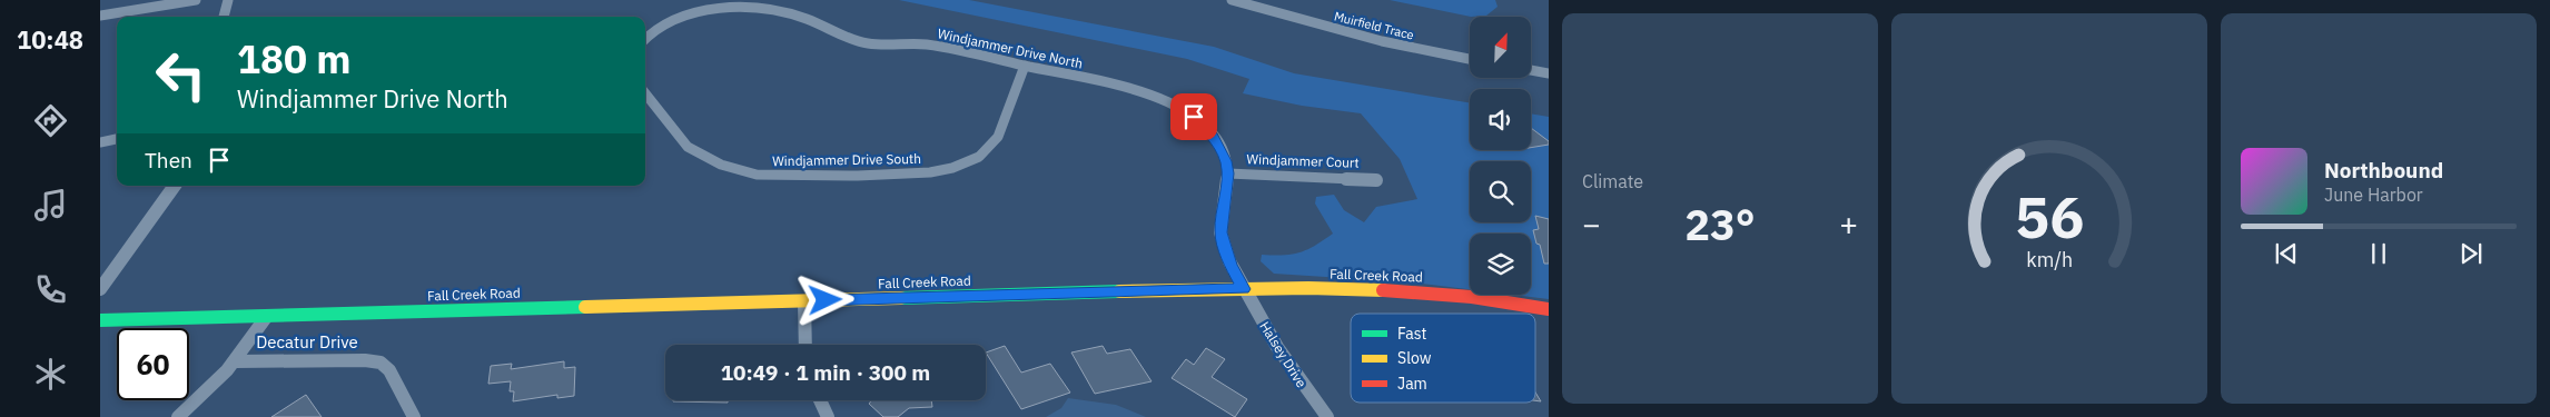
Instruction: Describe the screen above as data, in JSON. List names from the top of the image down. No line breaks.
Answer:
{"streets":{"main road":["Fall Creek Road"],"street":["Muirfield Trace","Windjammer Drive North","Windjammer Drive South","Windjammer Court","Decatur Drive","Halsey Drive"]},"crossings":[["Windjammer Drive North","Windjammer Drive South"],["Windjammer Drive North","Windjammer Court"],["Windjammer Drive North","Fall Creek Road"],["Windjammer Drive North","Halsey Drive"],["Fall Creek Road","Decatur Drive"],["Fall Creek Road","Halsey Drive"]],"legend":["Fast","Slow","Jam"],"north":"top right","page":{"tabs":"10:48","tile":"Climate","turn":["180 m","Windjammer Drive North"],"then":"Then","song":["Northbound","June Harbor"],"heat":["−","23°","+"],"limit":"60","trip":"10:49 · 1 min · 300 m","gauge":["56","km/h"]}}
